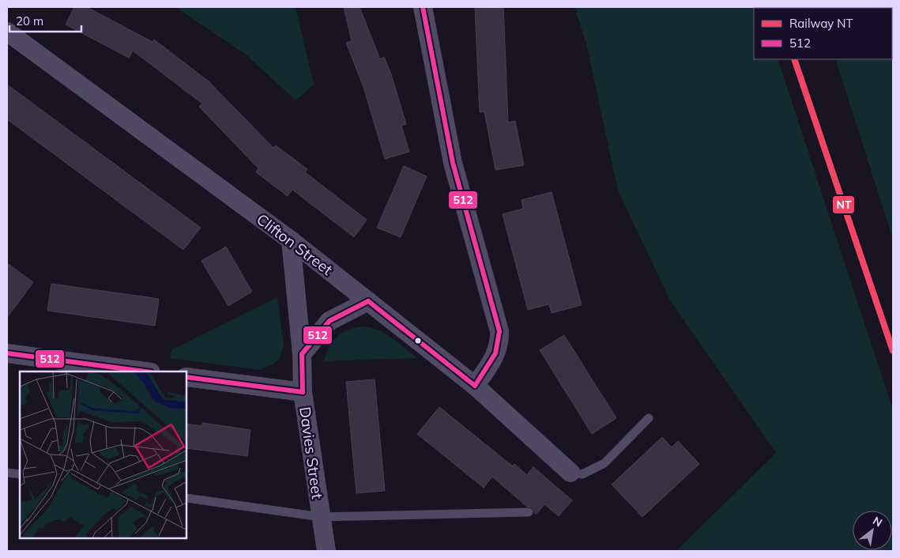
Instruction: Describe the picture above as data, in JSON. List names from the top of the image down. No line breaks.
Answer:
{"streets":{"street":["Clifton Street","Davies Street"]},"crossings":[["Clifton Street","Davies Street"]],"lines":["transit line 512","rail line NT"],"legend":["Railway NT","512"],"scale_bar":"20 m","north":"top right"}
